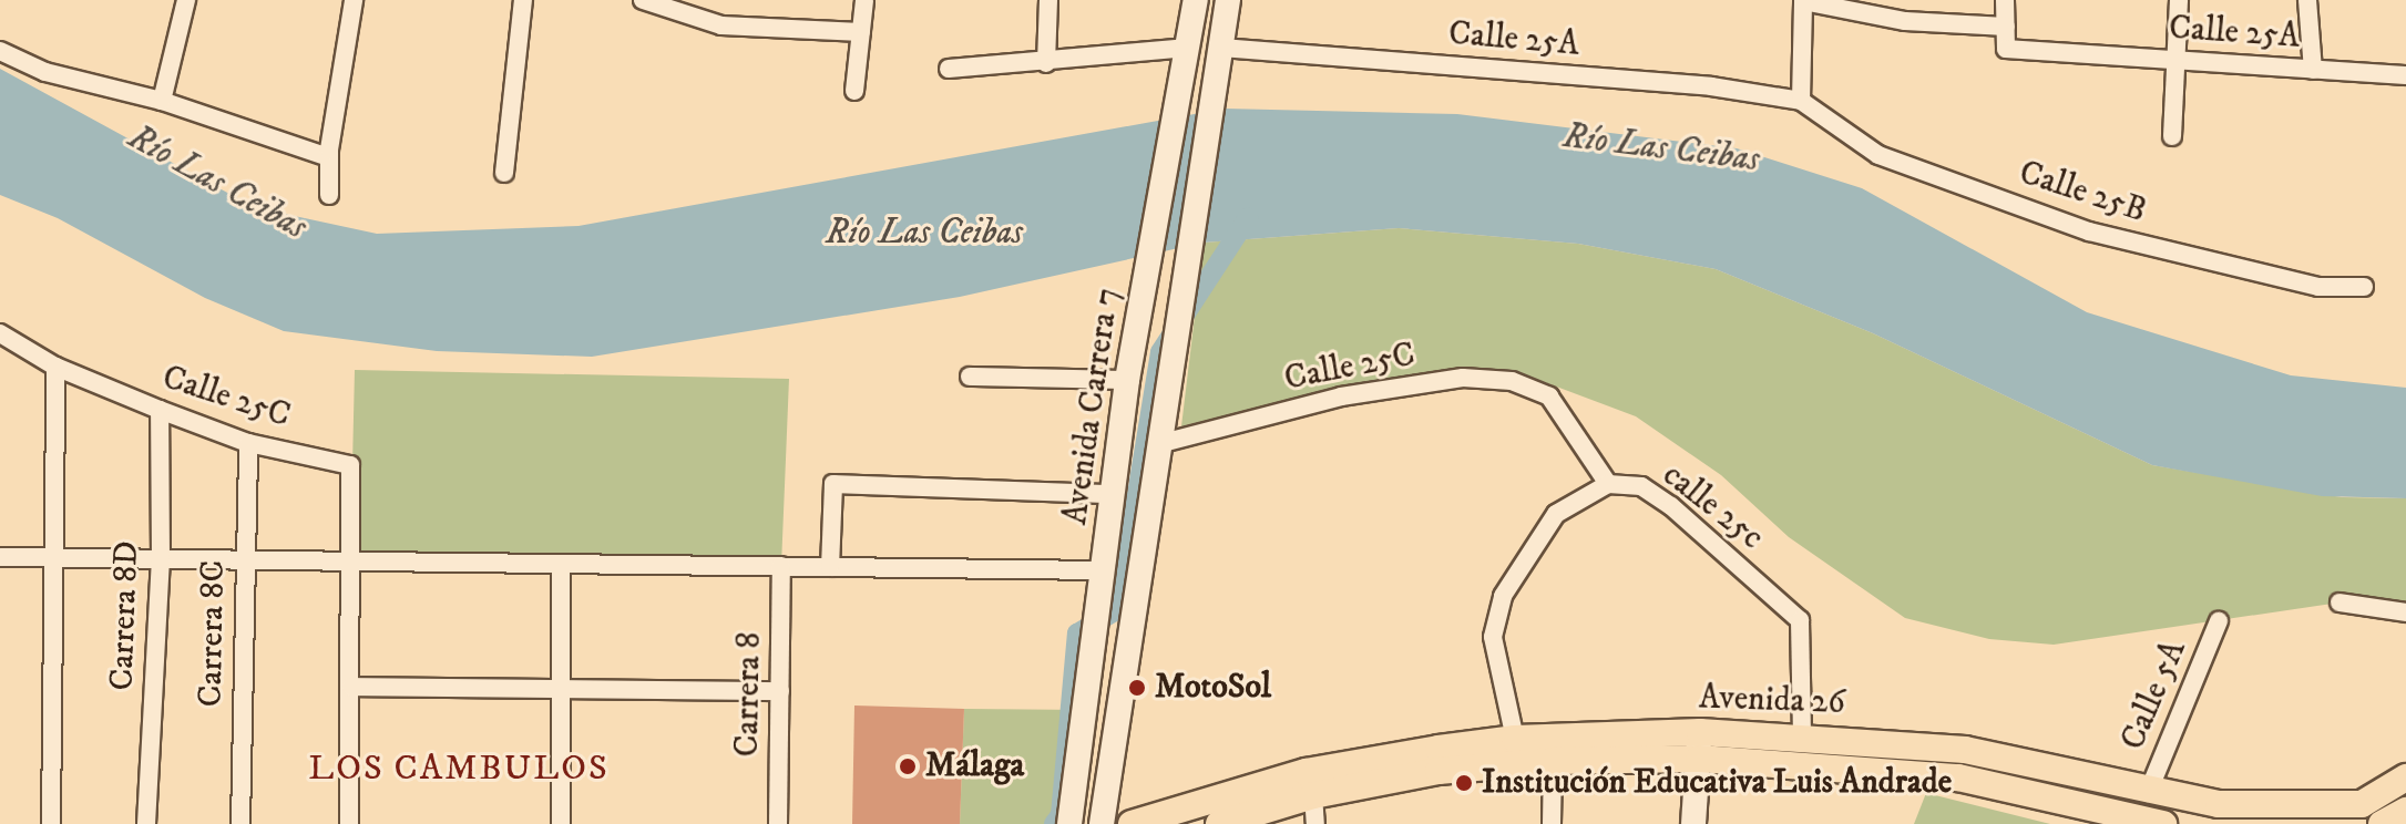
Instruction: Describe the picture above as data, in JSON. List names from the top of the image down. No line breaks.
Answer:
{"streets":{"main road":["Avenida Carrera 7","Avenida 26"],"street":["Calle 25A","Calle 25B","Calle 25C","calle 25c","Carrera 8D","Carrera 8C","Carrera 8","Calle 5A"]},"crossings":[["Calle 25A","Calle 25B"],["Calle 25A","Avenida Carrera 7"],["Calle 25C","Avenida Carrera 7"],["Calle 25C","calle 25c"],["Calle 25C","Carrera 8D"],["Calle 25C","Carrera 8C"],["Calle 25C","Avenida 26"],["calle 25c","Avenida 26"],["Calle 5A","Avenida 26"]],"districts":["LOS CAMBULOS"],"water":["Río Las Ceibas"],"places":["MotoSol","Málaga","Institución Educativa Luis Andrade"]}
